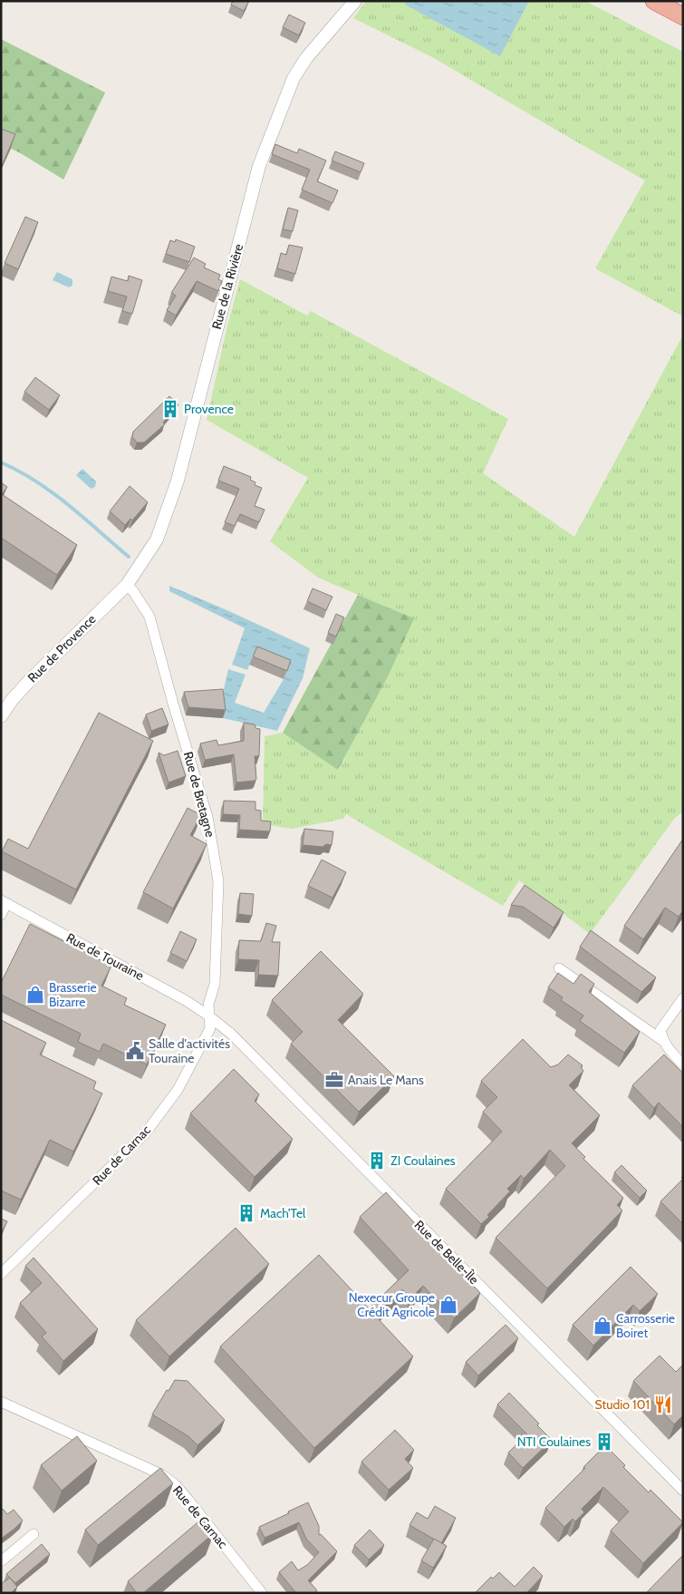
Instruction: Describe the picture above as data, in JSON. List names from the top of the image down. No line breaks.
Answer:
{"streets":{"street":["Rue de la Rivière","Rue de Provence","Rue de Bretagne","Rue de Touraine","Rue de Carnac","Rue de Belle-Île"]},"crossings":[["Rue de la Rivière","Rue de Provence"],["Rue de la Rivière","Rue de Bretagne"],["Rue de Provence","Rue de Bretagne"],["Rue de Bretagne","Rue de Touraine"],["Rue de Bretagne","Rue de Carnac"],["Rue de Bretagne","Rue de Belle-Île"],["Rue de Touraine","Rue de Carnac"],["Rue de Touraine","Rue de Belle-Île"],["Rue de Carnac","Rue de Belle-Île"]],"places":{"building":["Provence","ZI Coulaines","Mach’Tel","NTI Coulaines"],"shop":["Brasserie Bizarre","Nexecur Groupe Crédit Agricole","Carrosserie Boiret"],"public building":["Salle d'activités Touraine"],"office":["Anais Le Mans"],"restaurant":["Studio 101"]}}
